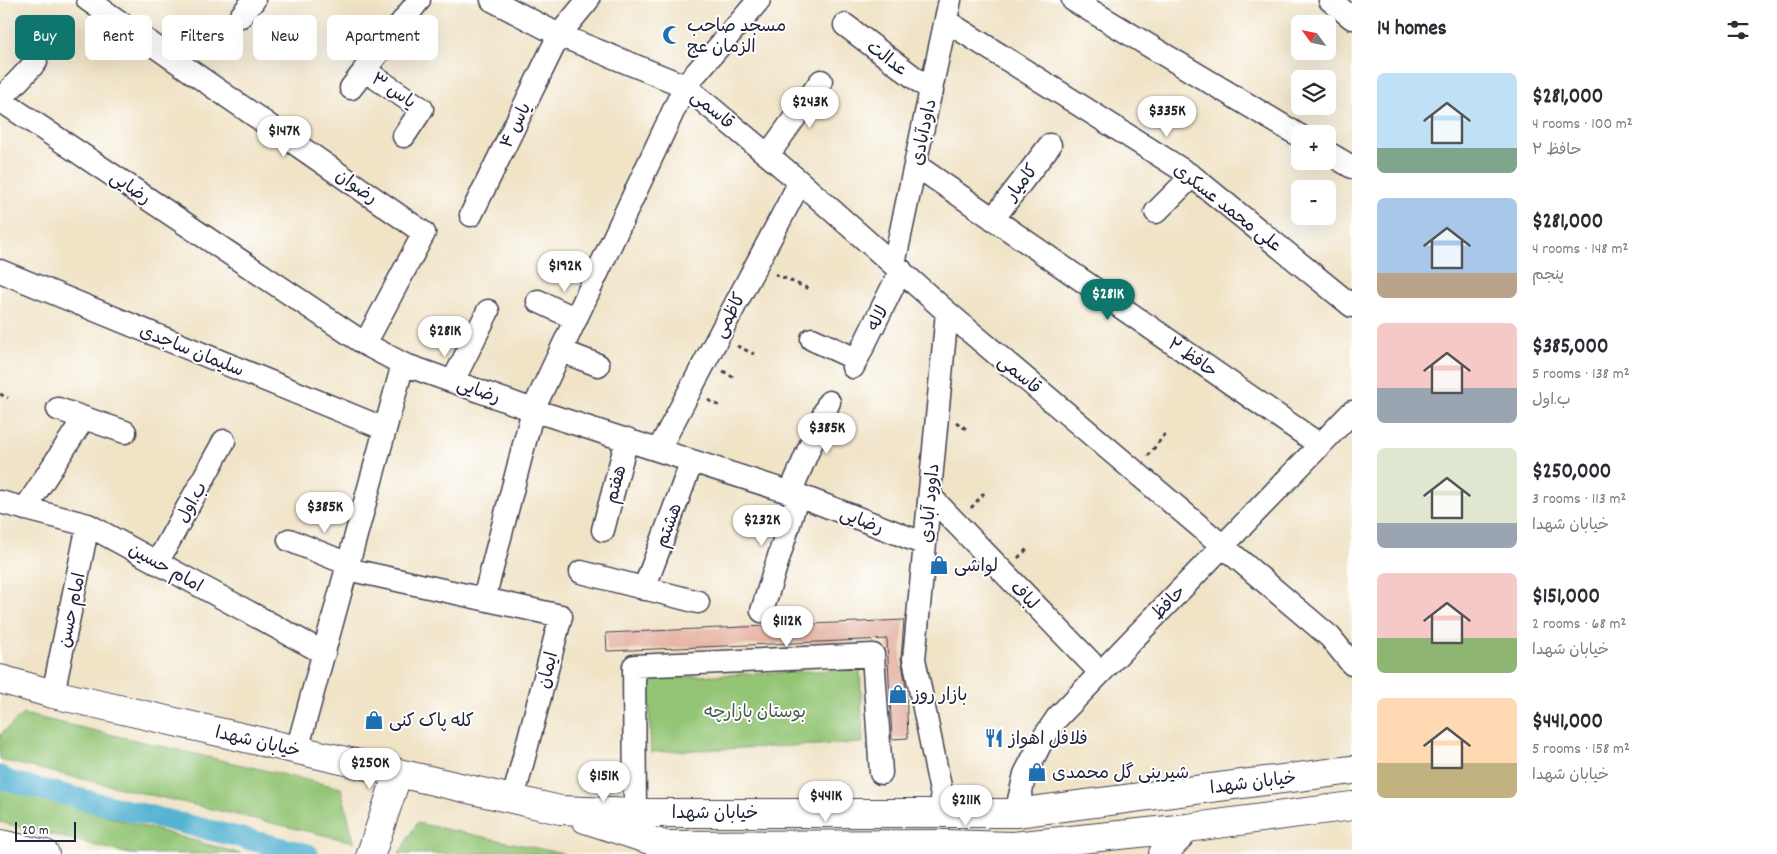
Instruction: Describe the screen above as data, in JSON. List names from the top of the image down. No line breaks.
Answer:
{"streets":{"main road":["خیابان شهدا"],"street":["عدالت","یاس ۳","قاسمی","یاس ۴","داودآبادی","کامیار","رضوان","رضایی","علی محمد عسکری","کاظمی","لاله","سلیمان ساجدی","حافظ ۲","هفتم","ب.اول","داوود آبادی","هشتم","امام حسین","لباف","حافظ","امام حسن","ایمان"]},"crossings":[["عدالت","داودآبادی"],["قاسمی","یاس ۴"],["قاسمی","داودآبادی"],["قاسمی","رضایی"],["قاسمی","کاظمی"],["قاسمی","لاله"],["قاسمی","داوود آبادی"],["قاسمی","حافظ"],["داودآبادی","علی محمد عسکری"],["داودآبادی","لاله"],["داودآبادی","حافظ ۲"],["کامیار","حافظ ۲"],["رضوان","رضایی"],["رضایی","کاظمی"],["رضایی","هفتم"],["رضایی","داوود آبادی"],["رضایی","هشتم"],["حافظ ۲","حافظ"],["ب.اول","امام حسین"],["داوود آبادی","لباف"],["داوود آبادی","خیابان شهدا"],["امام حسین","امام حسن"],["لباف","حافظ"],["حافظ","خیابان شهدا"],["امام حسن","خیابان شهدا"],["ایمان","خیابان شهدا"]],"parks":["بوستان بازارچه"],"places":{"mosque":["مسجد صاحب الزمان عج"],"shop":["لواشی","بازار روز","کله پاک کنی","شیرینی گل محمدی"],"restaurant":["فلافل اهواز"]},"scale_bar":"20 m","north":"top left","page":{"heading":"14 homes","map_buttons":["+","−"],"chip":["Buy","Rent","Filters","New","Apartment"],"list":[{"name":"$281,000","note":"4 rooms · 100 m² · حافظ ۲"},{"name":"$281,000","note":"4 rooms · 148 m² · پنجم"},{"name":"$385,000","note":"5 rooms · 138 m² · ب.اول"},{"name":"$250,000","note":"3 rooms · 113 m² · خیابان شهدا"},{"name":"$151,000","note":"2 rooms · 68 m² · خیابان شهدا"},{"name":"$441,000","note":"5 rooms · 158 m² · خیابان شهدا"}],"price":["$243K","$335K","$147K","$192K","$281K","$281K","$385K","$385K","$232K","$112K","$250K","$151K","$441K","$211K"],"scale":"20 m"}}
